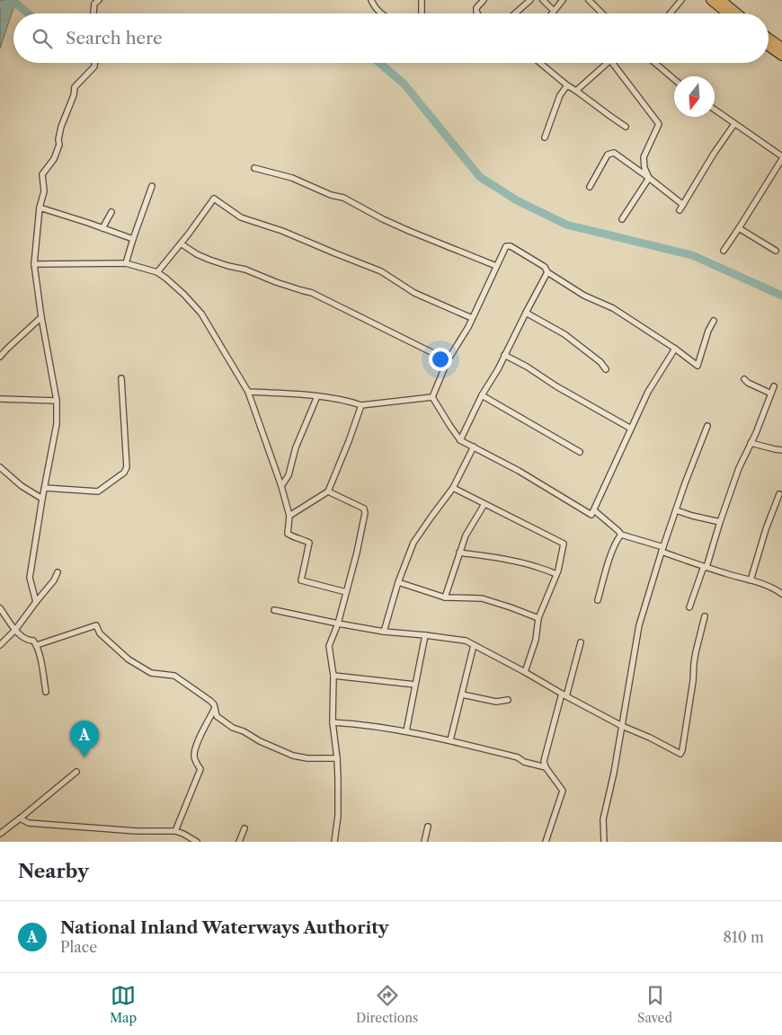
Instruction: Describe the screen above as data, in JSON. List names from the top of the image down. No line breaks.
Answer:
{"north":"bottom","page":{"search":"Search here","pins":"A","heading":"Nearby","list":[{"mark":"A","name":"National Inland Waterways Authority","note":"Place","value":"810 m"}],"nav":["Map","Directions","Saved"]}}
